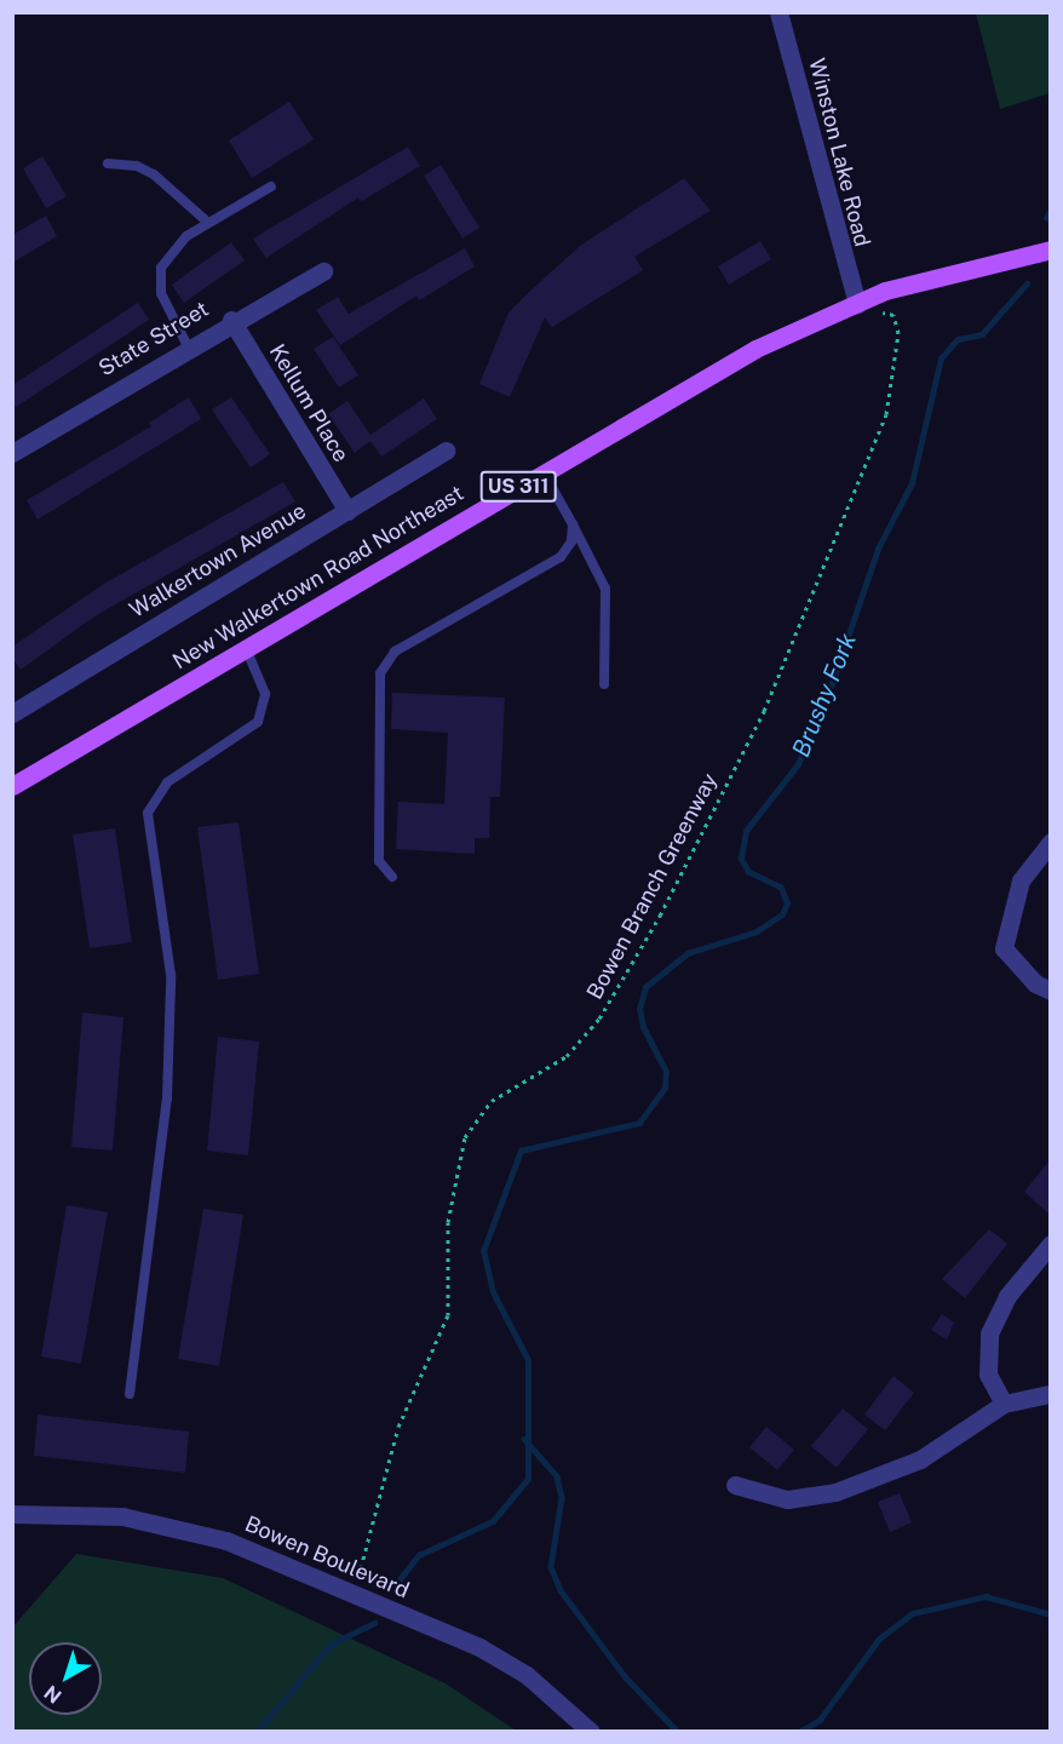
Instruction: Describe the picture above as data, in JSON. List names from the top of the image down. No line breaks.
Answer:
{"streets":{"main road":["US 311","New Walkertown Road Northeast"],"street":["Winston Lake Road","State Street","Kellum Place","Walkertown Avenue","Bowen Boulevard"],"path":["Bowen Branch Greenway"]},"crossings":[["Winston Lake Road","New Walkertown Road Northeast"],["Winston Lake Road","Bowen Branch Greenway"],["State Street","Kellum Place"],["Kellum Place","Walkertown Avenue"],["New Walkertown Road Northeast","Bowen Branch Greenway"],["Bowen Branch Greenway","Bowen Boulevard"]],"water":["Brushy Fork"],"north":"bottom left"}
